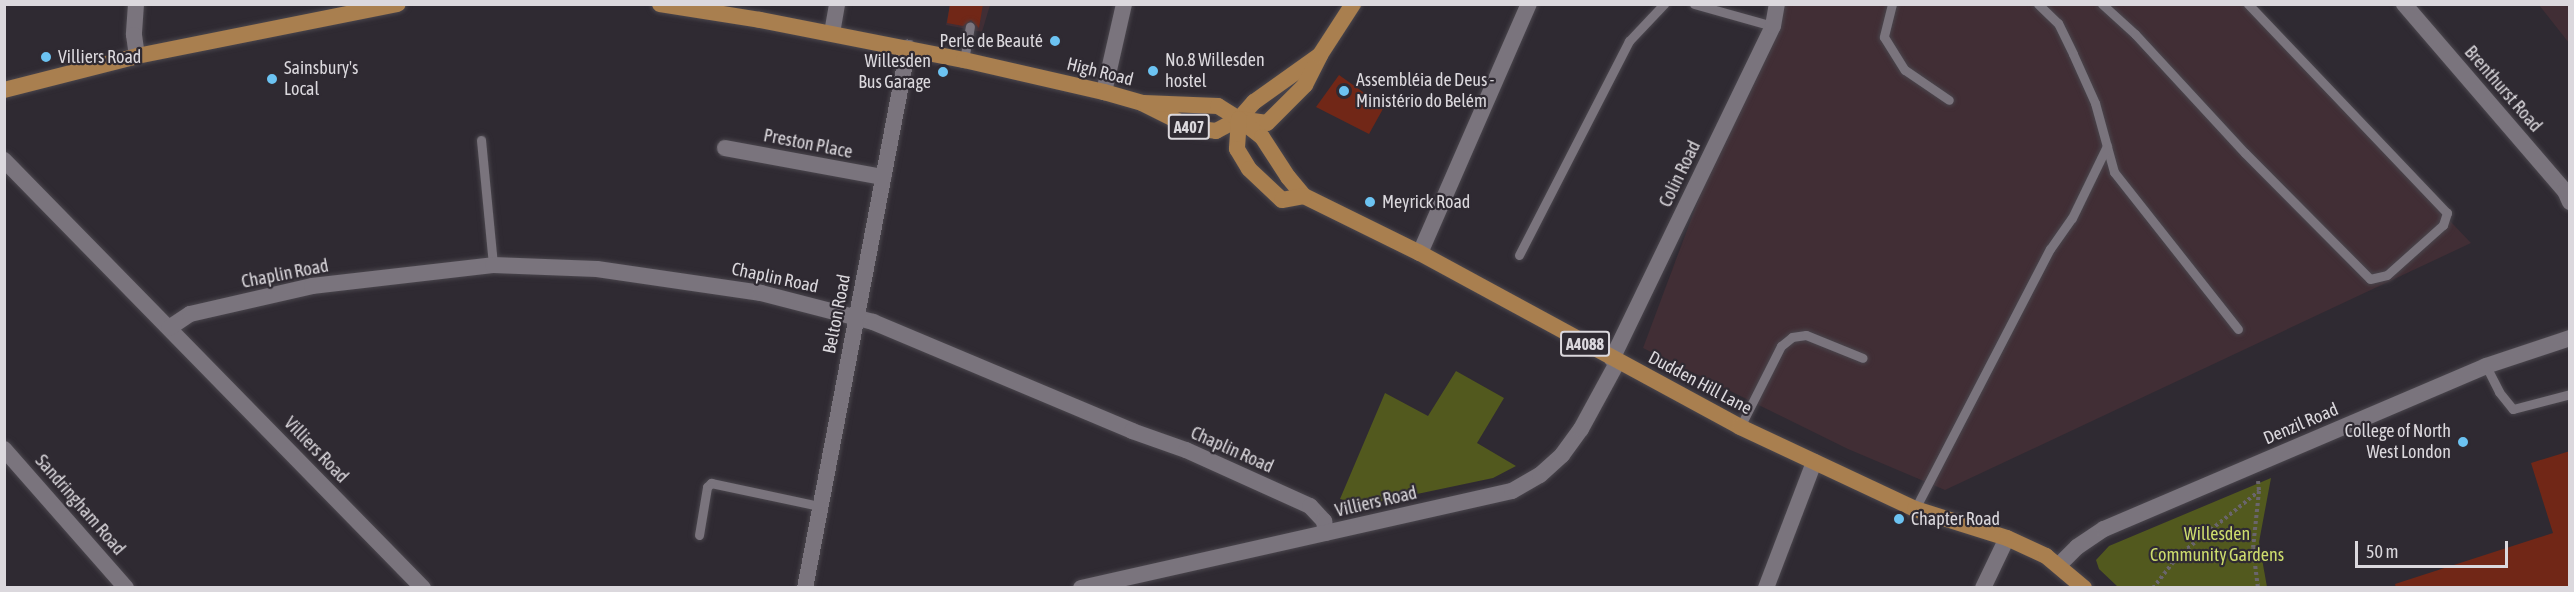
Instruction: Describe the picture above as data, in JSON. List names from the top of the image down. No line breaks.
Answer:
{"streets":{"main road":["High Road","A407","A4088","Dudden Hill Lane"],"street":["Brenthurst Road","Preston Place","Colin Road","Chaplin Road","Belton Road","Denzil Road","Villiers Road","Sandringham Road"]},"crossings":[["High Road","Belton Road"],["High Road","Dudden Hill Lane"],["Preston Place","Belton Road"],["Colin Road","Dudden Hill Lane"],["Colin Road","Villiers Road"],["Chaplin Road","Belton Road"],["Chaplin Road","Villiers Road"],["Dudden Hill Lane","Denzil Road"],["Dudden Hill Lane","Villiers Road"]],"parks":["Willesden Community Gardens"],"places":["Perle de Beauté","Villiers Road","No.8 Willesden hostel","Willesden Bus Garage","Sainsbury's Local","Assembléia de Deus - Ministério do Belém","Meyrick Road","College of North West London","Chapter Road"],"scale_bar":"50 m"}
